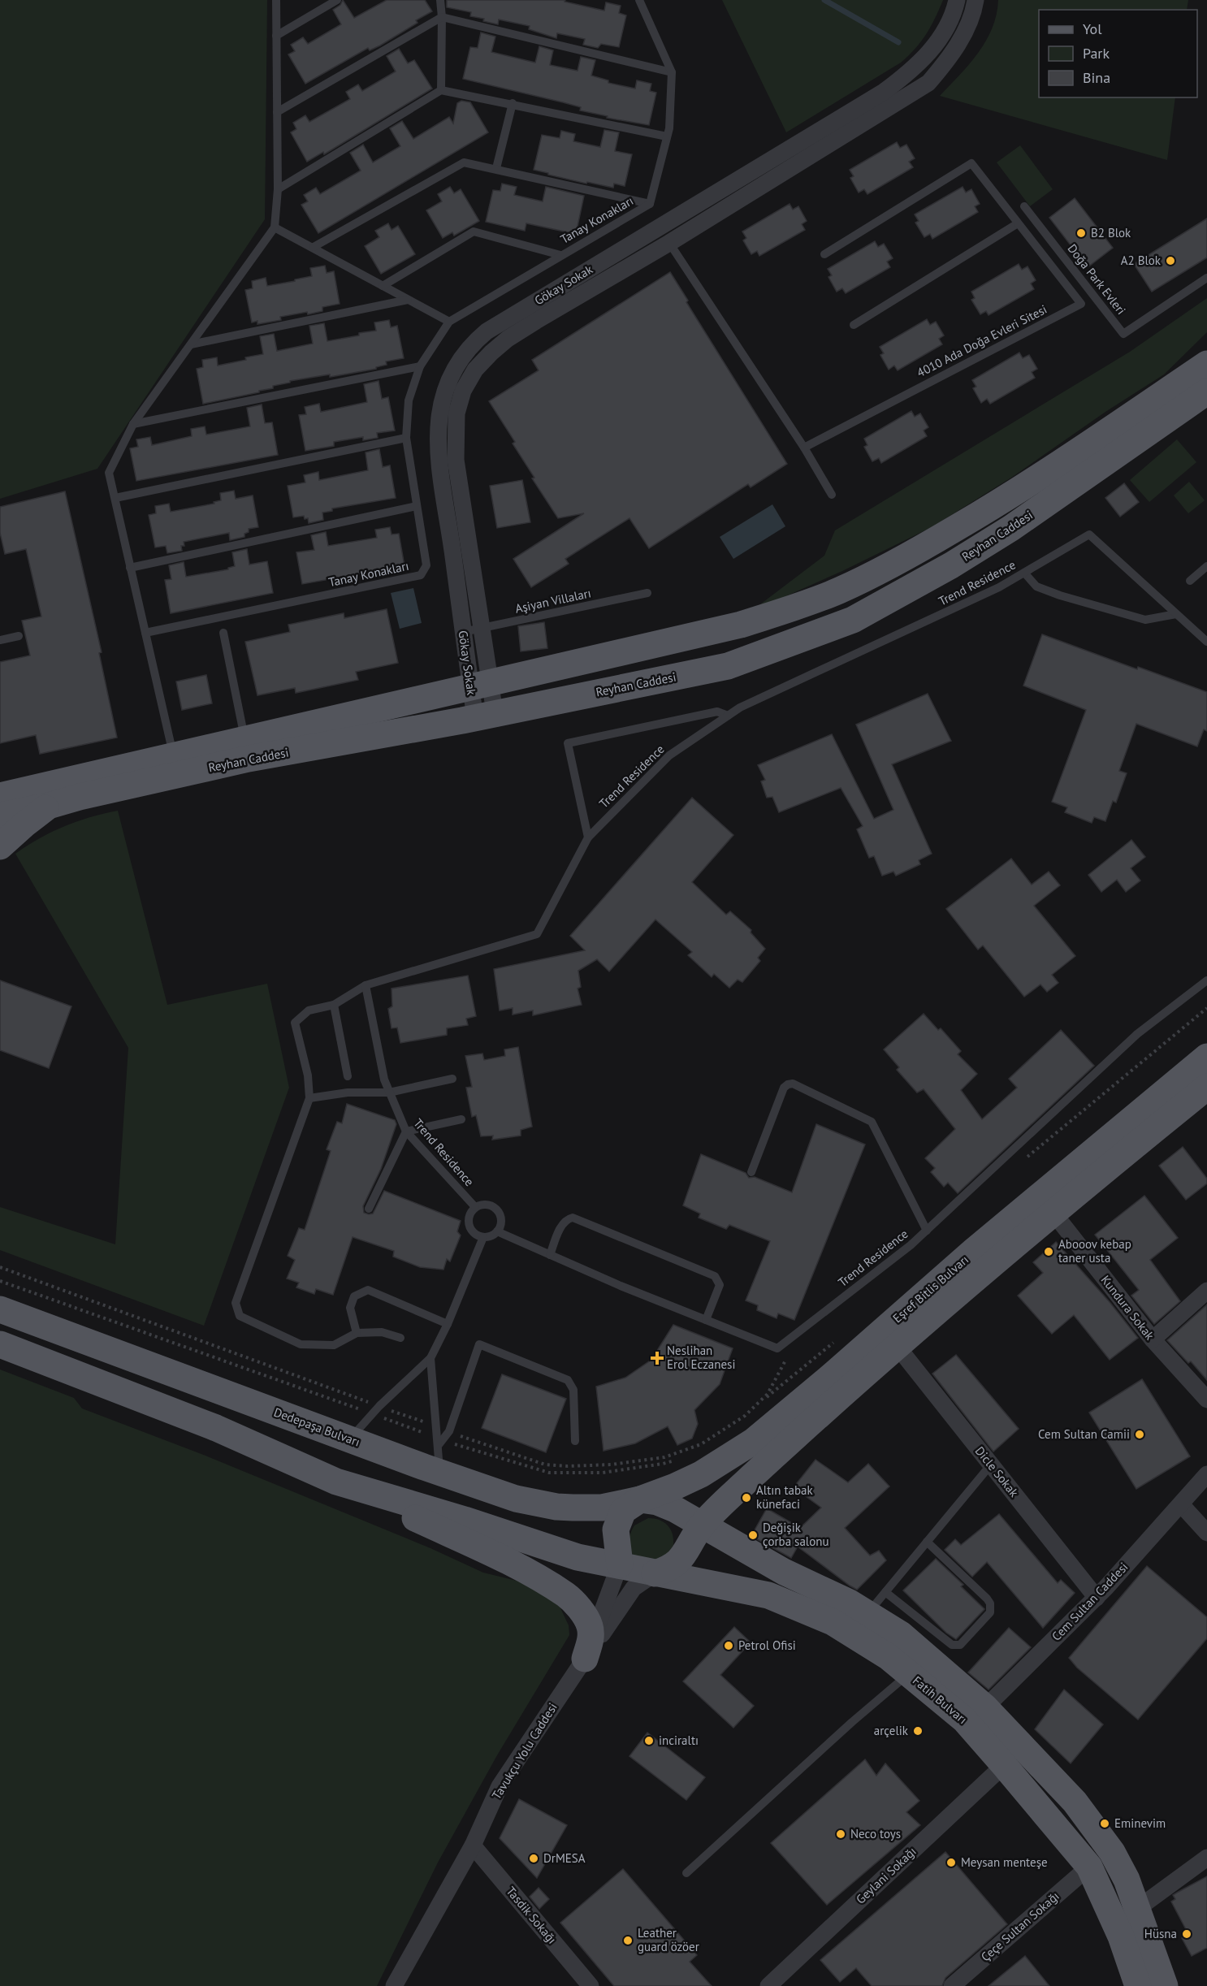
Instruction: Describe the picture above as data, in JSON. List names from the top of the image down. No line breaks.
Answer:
{"streets":{"main road":["Reyhan Caddesi","Eşref Bitlis Bulvarı","Dedepaşa Bulvarı","Fatih Bulvarı"],"street":["Gökay Sokak","Kundura Sokak","Dicle Sokak","Cem Sultan Caddesi","Tavukçu Yolu Caddesi","Geylani Sokağı","Tasdik Sokağı","Çeçe Sultan Sokağı"],"lane":["Tanay Konakları","Doğa Park Evleri","4010 Ada Doğa Evleri Sitesi","Trend Residence","Aşiyan Villaları"]},"crossings":[["Gökay Sokak","Reyhan Caddesi"],["Gökay Sokak","Aşiyan Villaları"],["Eşref Bitlis Bulvarı","Kundura Sokak"],["Eşref Bitlis Bulvarı","Dedepaşa Bulvarı"],["Eşref Bitlis Bulvarı","Dicle Sokak"],["Eşref Bitlis Bulvarı","Fatih Bulvarı"],["Eşref Bitlis Bulvarı","Tavukçu Yolu Caddesi"],["Dedepaşa Bulvarı","Fatih Bulvarı"],["Dedepaşa Bulvarı","Tavukçu Yolu Caddesi"],["Dicle Sokak","Cem Sultan Caddesi"],["Cem Sultan Caddesi","Fatih Bulvarı"],["Fatih Bulvarı","Tavukçu Yolu Caddesi"],["Fatih Bulvarı","Geylani Sokağı"],["Fatih Bulvarı","Çeçe Sultan Sokağı"],["Tavukçu Yolu Caddesi","Tasdik Sokağı"]],"places":{"other":["B2 Blok","A2 Blok","Abooov kebap taner usta","Cem Sultan Camii","Altın tabak künefaci","Değişik çorba salonu","Petrol Ofisi","arçelik","inciraltı","Eminevim","Neco toys","DrMESA","Meysan menteşe","Hüsna","Leather guard özöer"],"health":["Neslihan Erol Eczanesi"]},"legend":["Yol","Park","Bina"]}
